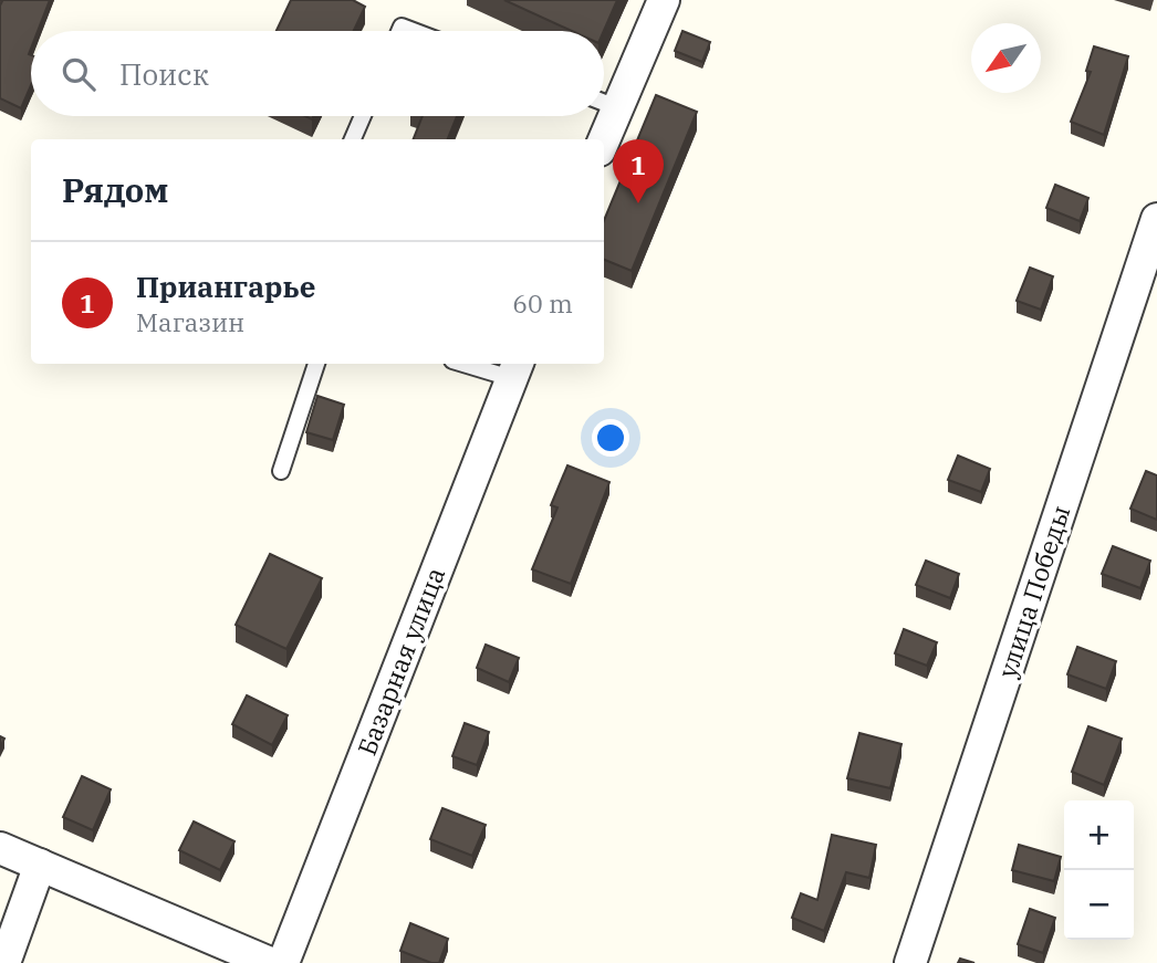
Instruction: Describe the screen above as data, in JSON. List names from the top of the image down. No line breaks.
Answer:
{"streets":{"street":["улица Победы","Базарная улица"]},"north":"bottom left","page":{"search":"Поиск","pins":"1","heading":"Рядом","list":[{"mark":"1","name":"Приангарье","note":"Магазин","value":"60 m"}],"map_buttons":["+","−"]}}
